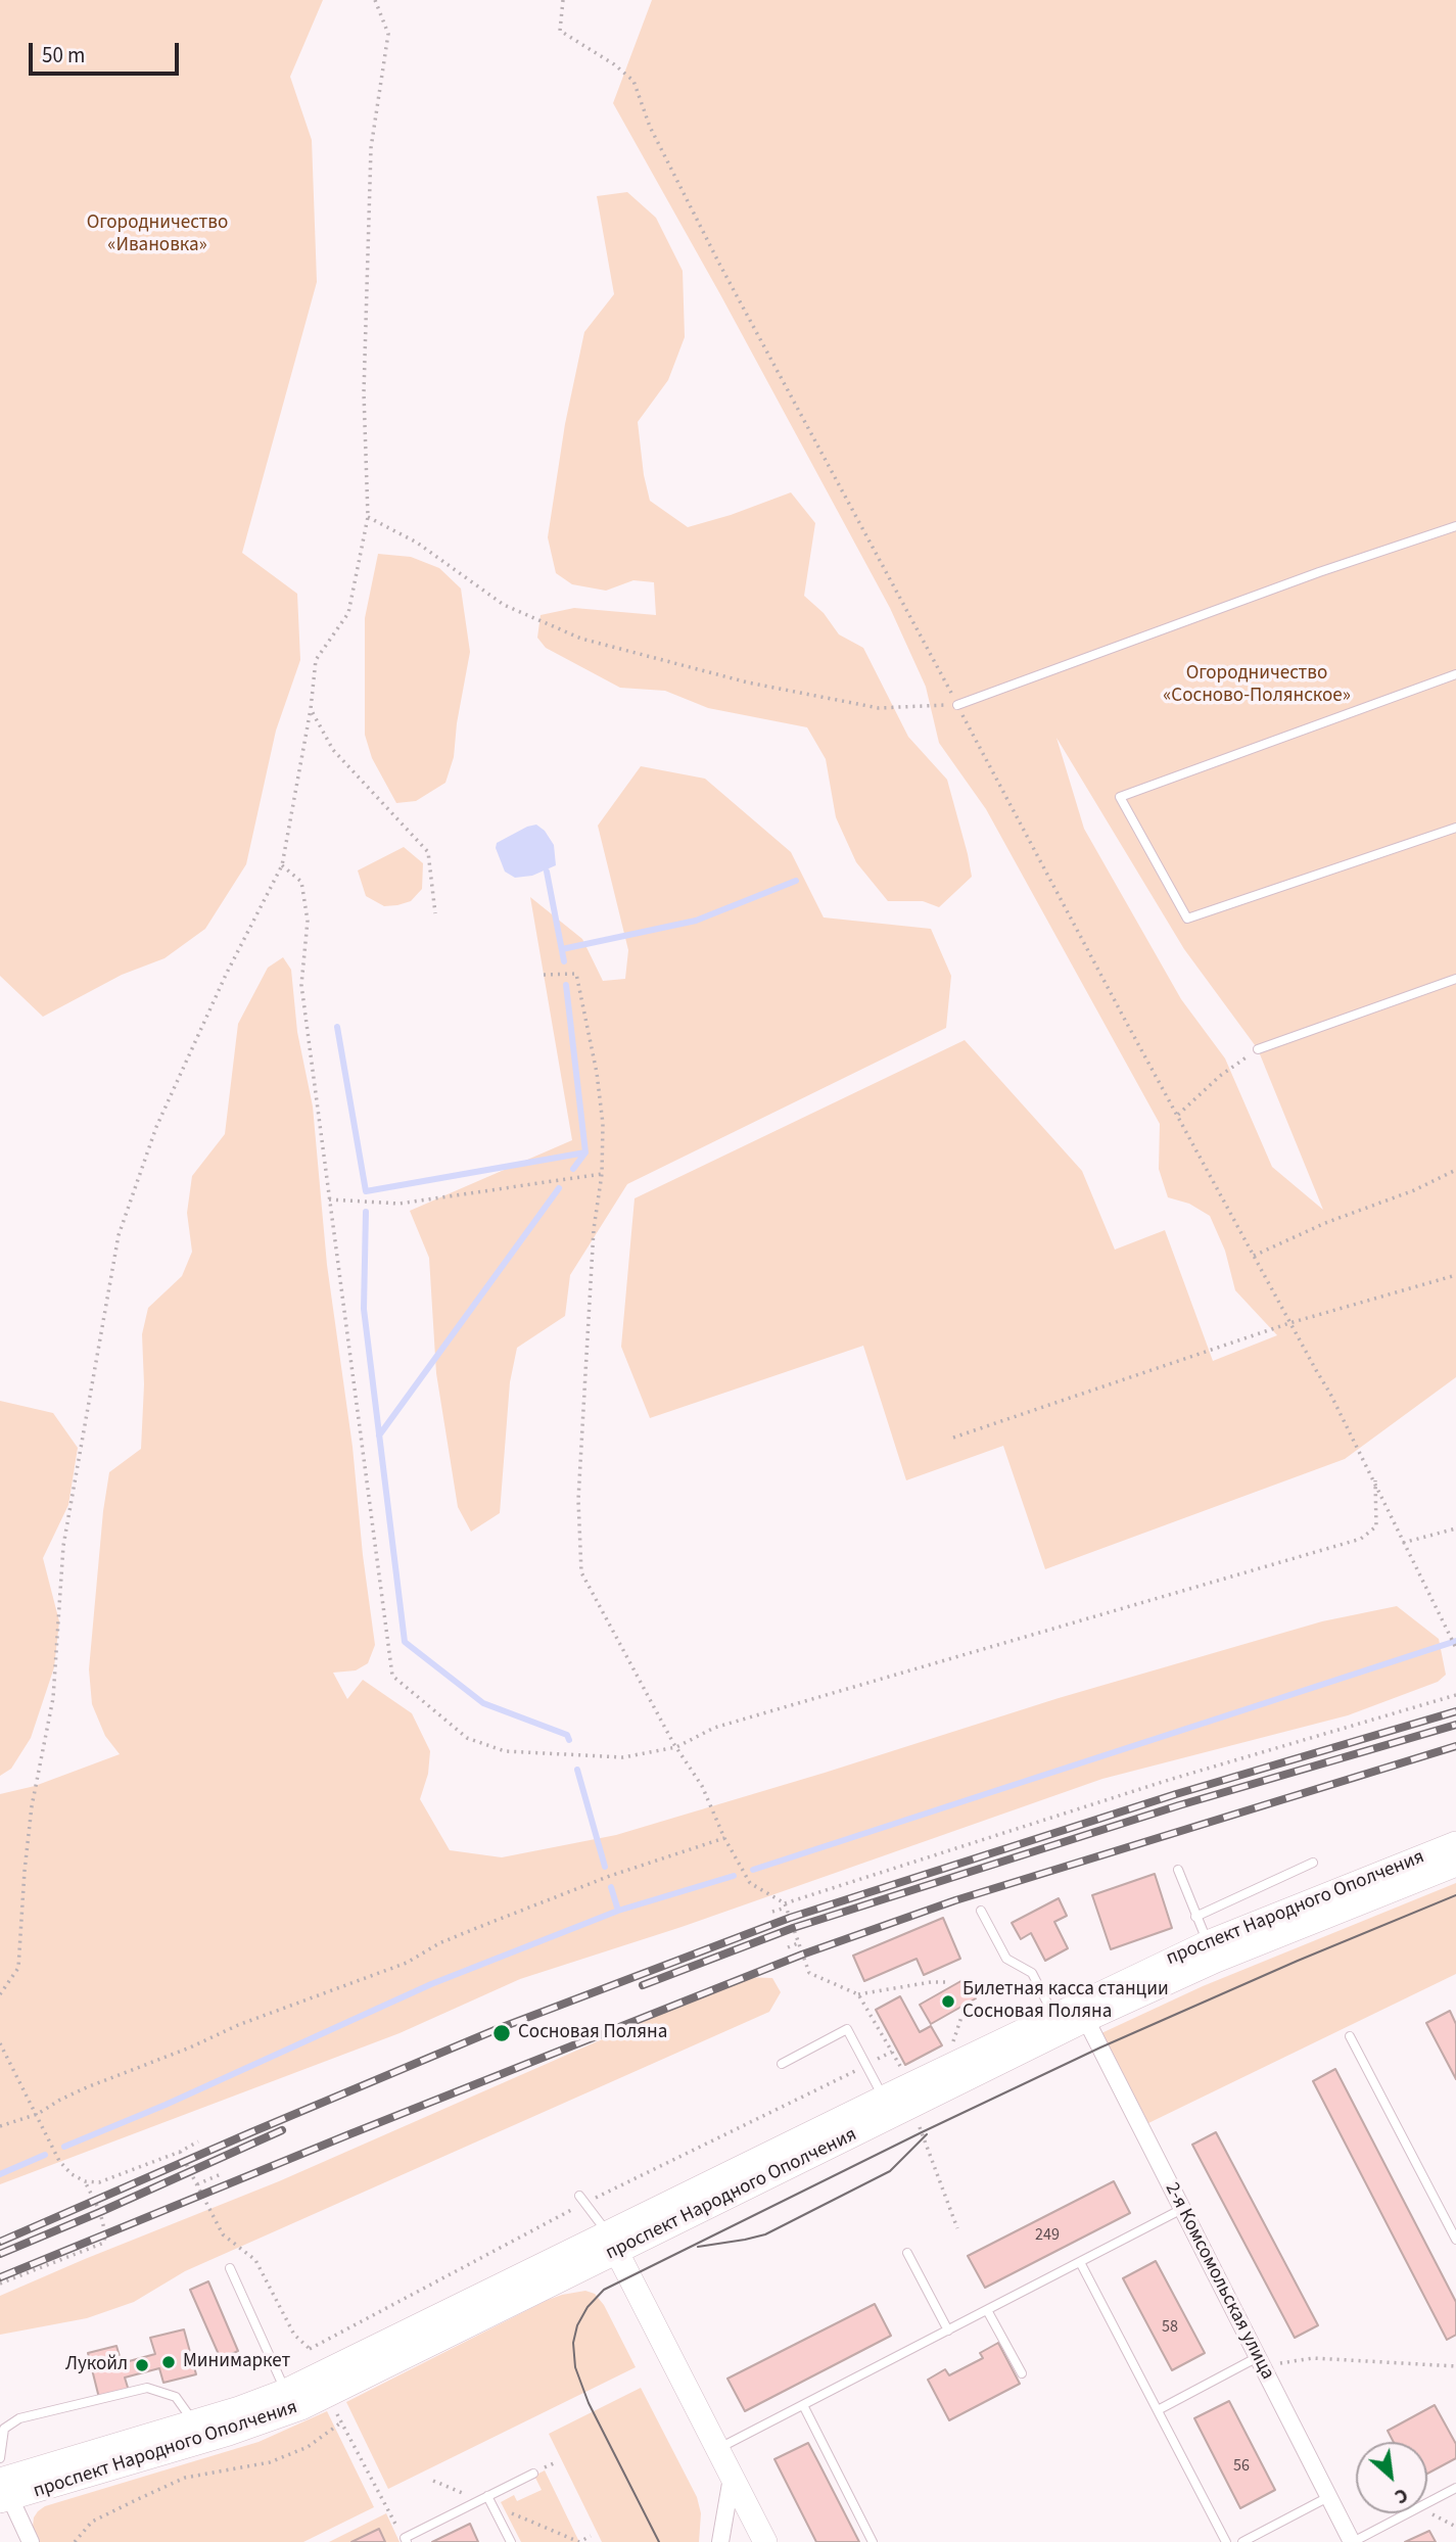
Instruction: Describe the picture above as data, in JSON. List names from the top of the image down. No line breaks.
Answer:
{"streets":{"street":["проспект Народного Ополчения","2-я Комсомольская улица"]},"crossings":[["проспект Народного Ополчения","2-я Комсомольская улица"]],"parks":["Огородничество «Ивановка»","Огородничество «Сосново-Полянское»"],"places":["Билетная касса станции Сосновая Поляна","Сосновая Поляна","Минимаркет","Лукойл"],"house_numbers":["249","58","56"],"scale_bar":"50 m","north":"bottom right"}
